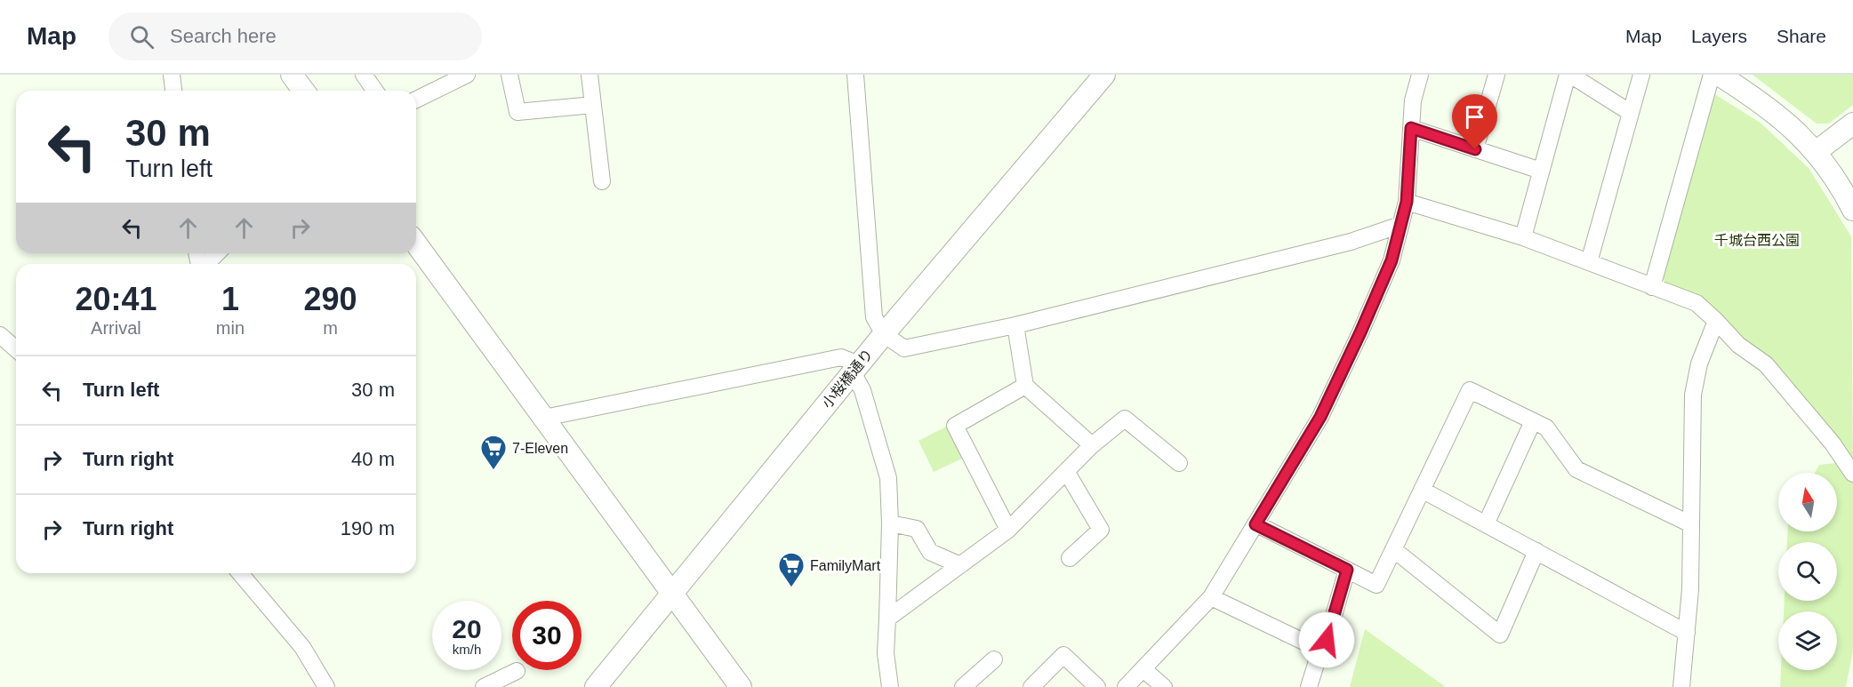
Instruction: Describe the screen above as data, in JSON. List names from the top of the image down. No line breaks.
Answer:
{"streets":{"street":["小桜橋通り"]},"parks":["千城台西公園"],"places":{"supermarket":["7-Eleven","FamilyMart"]},"north":"top","page":{"header":"Map","search":"Search here","nav":["Map","Layers","Share"],"turn":["30 m","Turn left"],"eta":["20:41","Arrival","1","min","290","m"],"list":[{"name":"Turn left","value":"30 m"},{"name":"Turn right","value":"40 m"},{"name":"Turn right","value":"190 m"}],"speed":"20 km/h","limit":"30"}}
